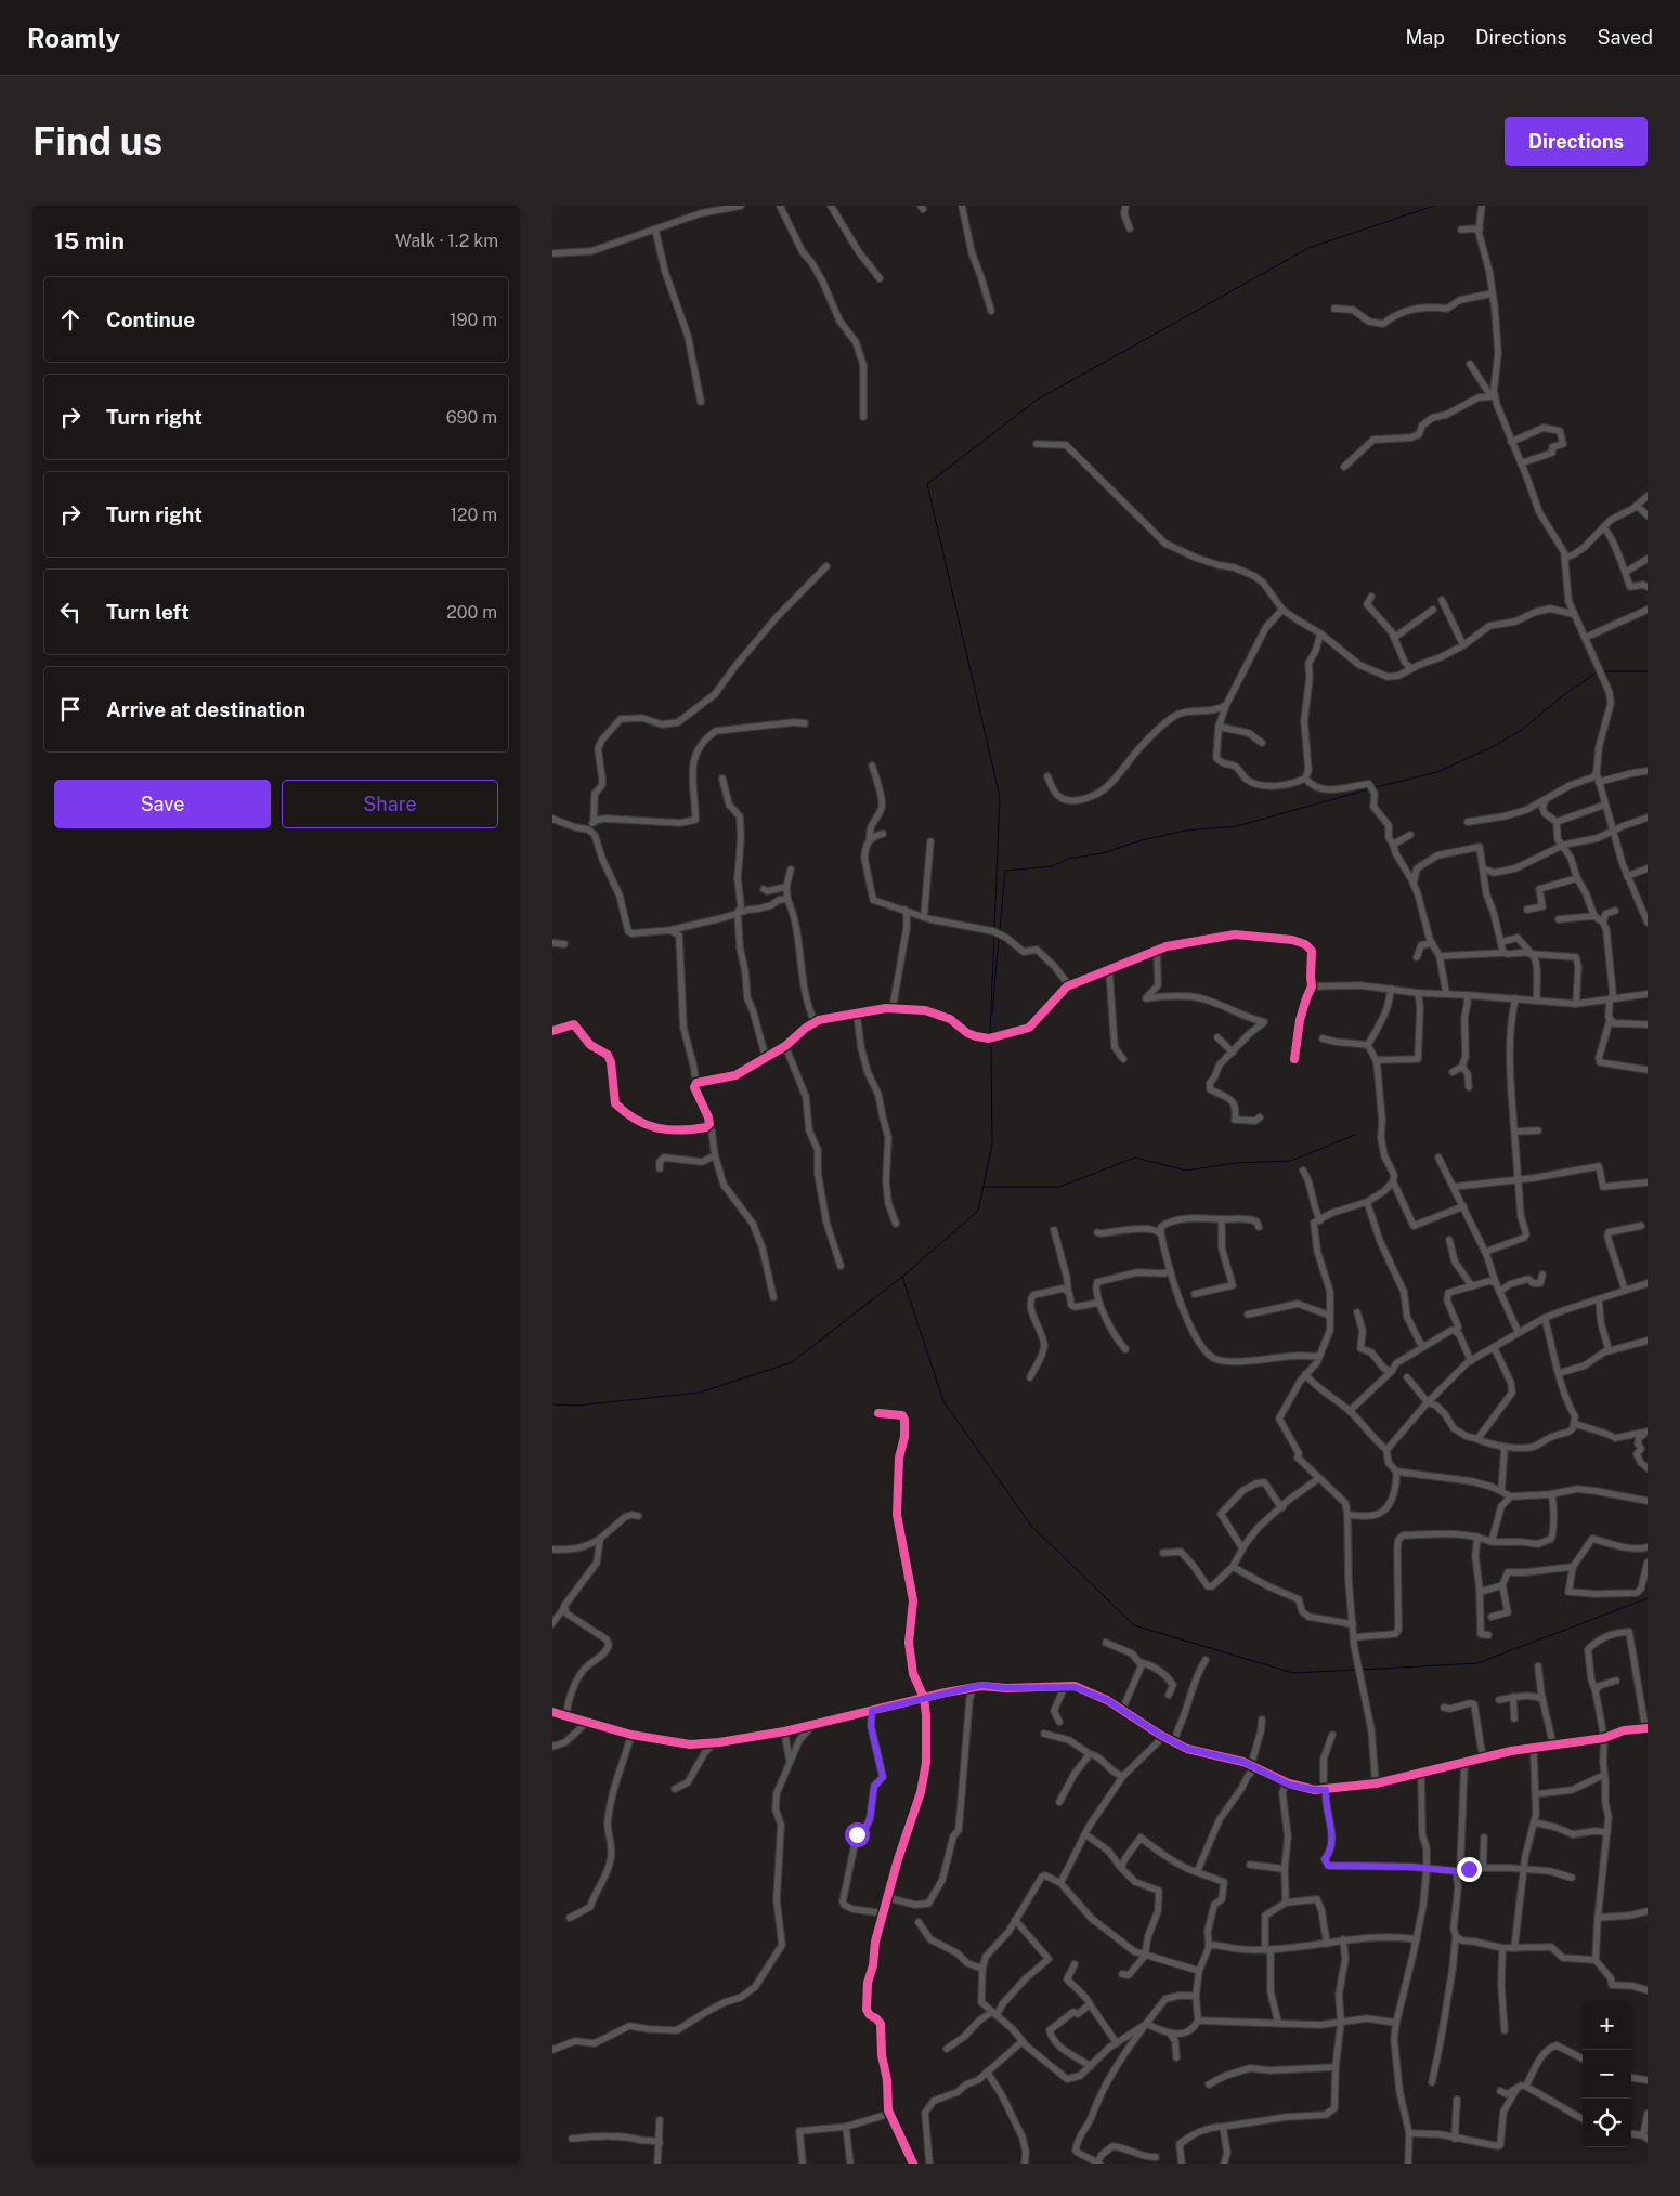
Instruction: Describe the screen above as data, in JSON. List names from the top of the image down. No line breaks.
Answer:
{"page":{"header":"Roamly","nav":["Map","Directions","Saved"],"buttons":["Directions",["Save","Share"]],"title":"Find us","heading":["15 min","Walk · 1.2 km"],"list":[["Continue","190 m"],["Turn right","690 m"],["Turn right","120 m"],["Turn left","200 m"],"Arrive at destination"],"map_buttons":["+","−"]}}
